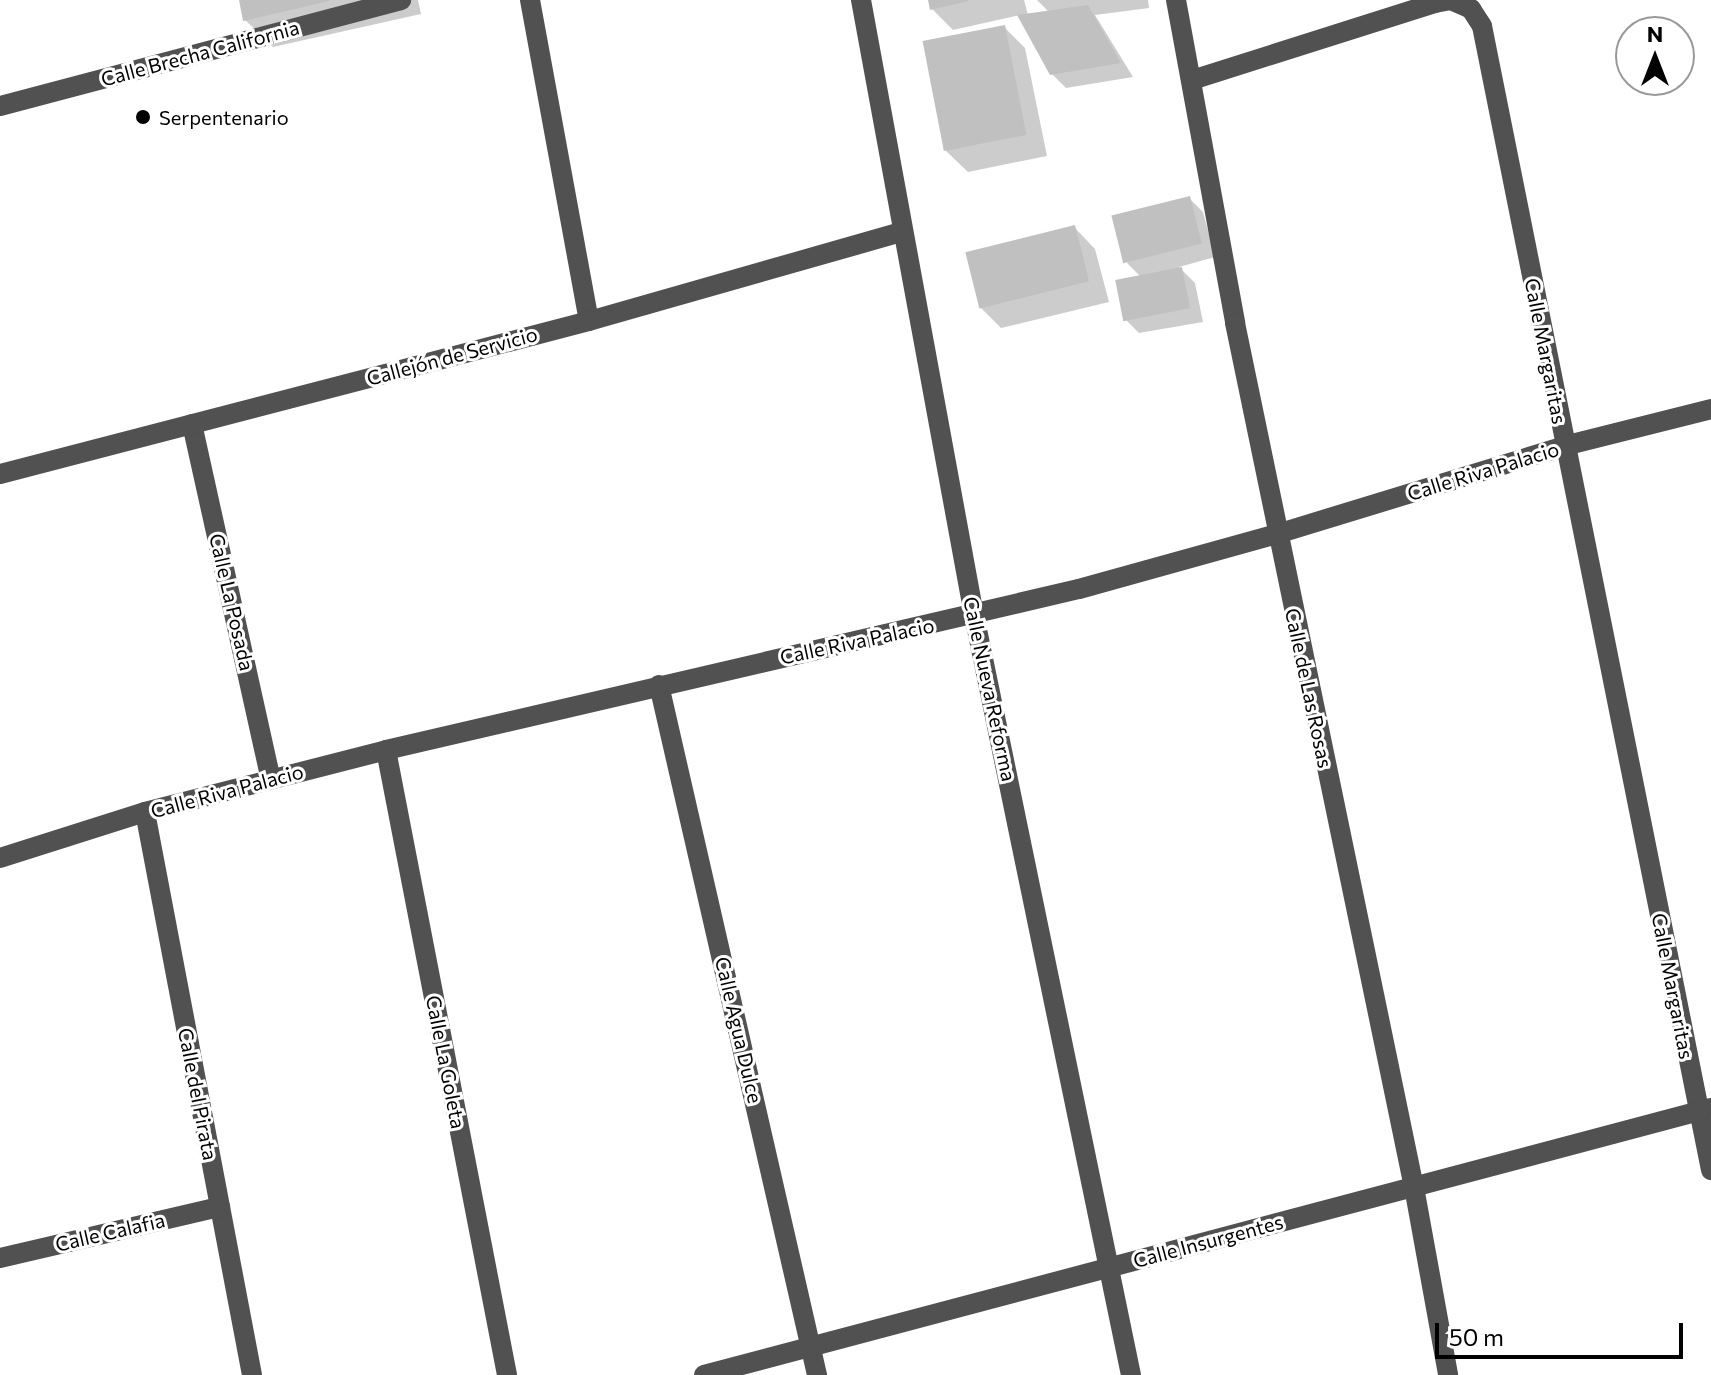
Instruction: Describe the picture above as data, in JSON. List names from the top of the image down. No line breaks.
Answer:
{"streets":{"street":["Calle Brecha California","Calle Margaritas","Callejón de Servicio","Calle Riva Palacio","Calle La Posada","Calle de Las Rosas","Calle Nueva Reforma","Calle Agua Dulce","Calle La Goleta","Calle del Pirata","Calle Calafia","Calle Insurgentes"]},"crossings":[["Calle Margaritas","Calle Riva Palacio"],["Calle Margaritas","Calle de Las Rosas"],["Calle Margaritas","Calle Insurgentes"],["Callejón de Servicio","Calle La Posada"],["Callejón de Servicio","Calle Nueva Reforma"],["Calle Riva Palacio","Calle La Posada"],["Calle Riva Palacio","Calle de Las Rosas"],["Calle Riva Palacio","Calle Nueva Reforma"],["Calle Riva Palacio","Calle Agua Dulce"],["Calle Riva Palacio","Calle La Goleta"],["Calle Riva Palacio","Calle del Pirata"],["Calle de Las Rosas","Calle Insurgentes"],["Calle Nueva Reforma","Calle Insurgentes"],["Calle Agua Dulce","Calle Insurgentes"],["Calle del Pirata","Calle Calafia"]],"places":["Serpentenario"],"scale_bar":"50 m","north":"top"}
